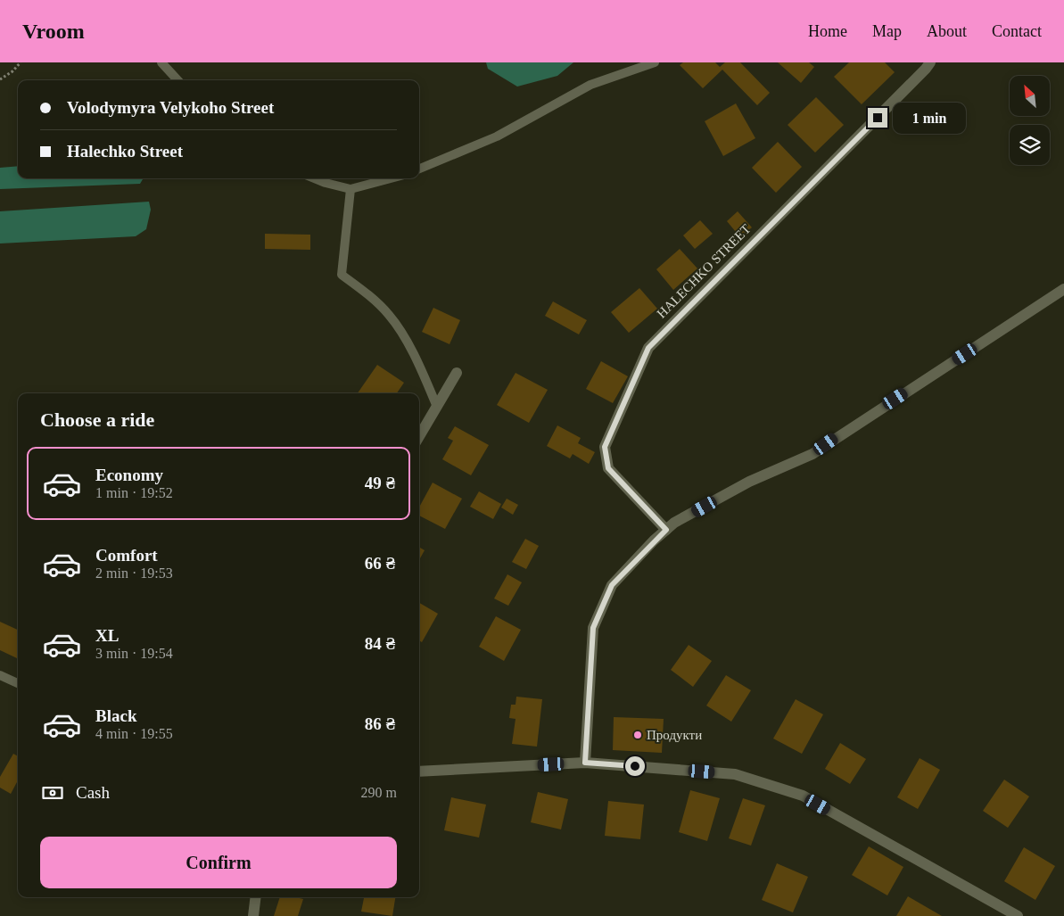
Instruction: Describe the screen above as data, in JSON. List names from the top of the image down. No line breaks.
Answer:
{"streets":{"street":["HALECHKO STREET"]},"places":["Продукти"],"north":"top left","page":{"header":"Vroom","nav":["Home","Map","About","Contact"],"banner":["Volodymyra Velykoho Street","Halechko Street"],"bubble":"1 min","heading":"Choose a ride","list":[{"name":"Economy","note":"1 min · 19:52","value":"49 ₴"},{"name":"Comfort","note":"2 min · 19:53","value":"66 ₴"},{"name":"XL","note":"3 min · 19:54","value":"84 ₴"},{"name":"Black","note":"4 min · 19:55","value":"86 ₴"}],"pay":["Cash","290 m"],"buttons":"Confirm"}}
